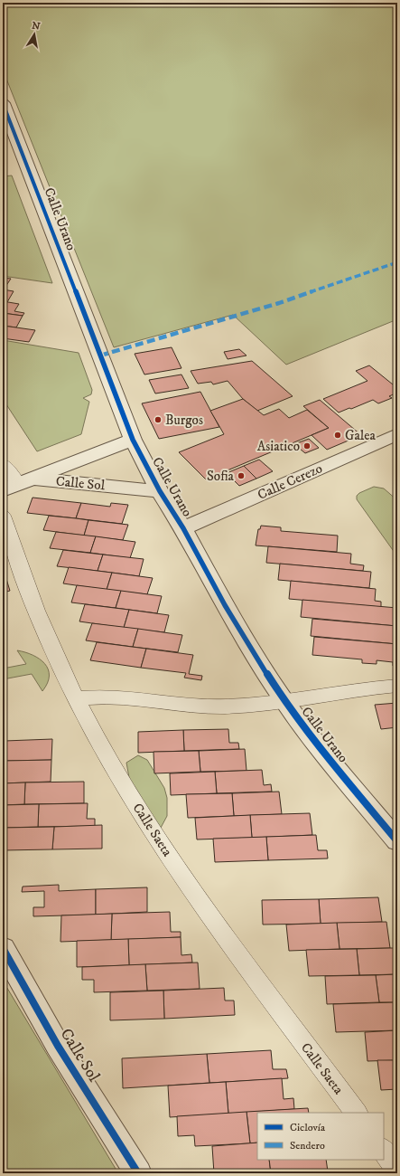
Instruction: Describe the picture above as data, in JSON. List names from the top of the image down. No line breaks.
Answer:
{"streets":{"street":["Calle Urano","Calle Cerezo","Calle Sol"],"lane":["Calle Saeta"]},"crossings":[["Calle Urano","Calle Cerezo"],["Calle Urano","Calle Sol"]],"places":["Burgos","Galea","Asiatico","Sofia"],"legend":["Ciclovía","Sendero"],"north":"top"}
